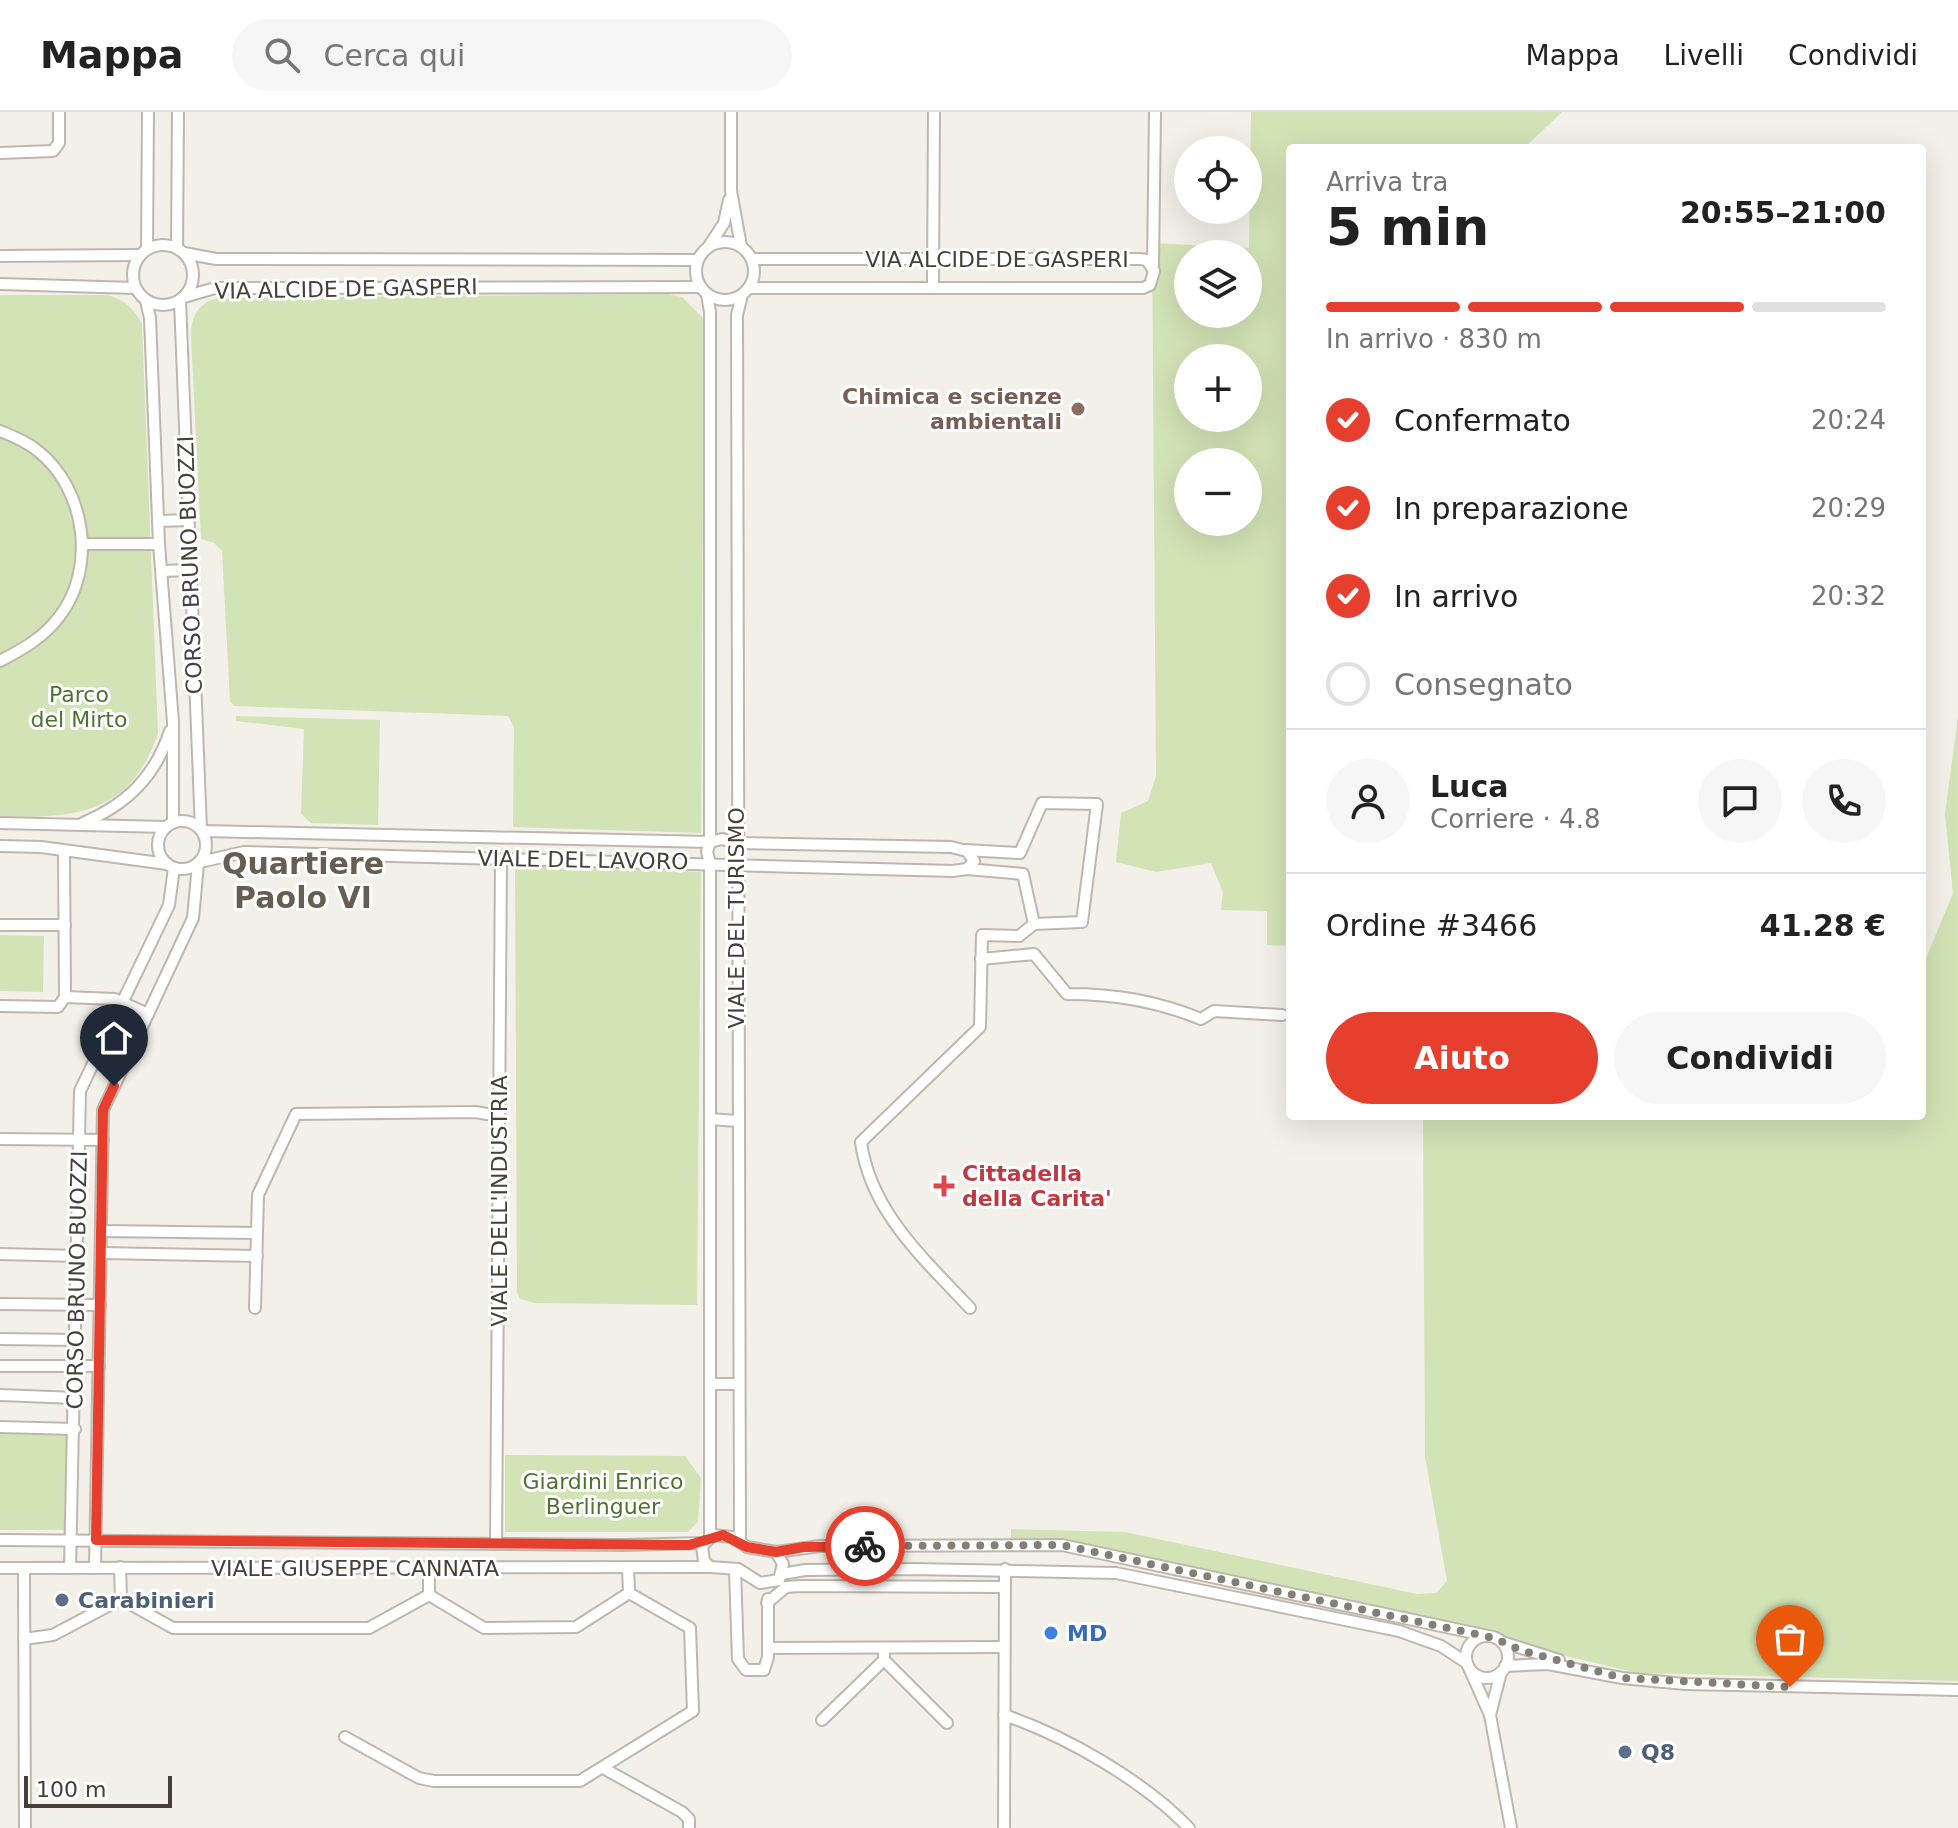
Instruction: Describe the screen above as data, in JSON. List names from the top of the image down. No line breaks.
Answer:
{"streets":{"street":["VIA ALCIDE DE GASPERI","CORSO BRUNO BUOZZI","VIALE DEL LAVORO","VIALE DEL TURISMO","VIALE DELL'INDUSTRIA","VIALE GIUSEPPE CANNATA"]},"crossings":[["VIA ALCIDE DE GASPERI","CORSO BRUNO BUOZZI"],["VIA ALCIDE DE GASPERI","VIALE DEL TURISMO"],["CORSO BRUNO BUOZZI","VIALE DEL LAVORO"],["CORSO BRUNO BUOZZI","VIALE GIUSEPPE CANNATA"],["VIALE DEL LAVORO","VIALE DEL TURISMO"],["VIALE DEL LAVORO","VIALE DELL'INDUSTRIA"],["VIALE DEL TURISMO","VIALE GIUSEPPE CANNATA"],["VIALE DELL'INDUSTRIA","VIALE GIUSEPPE CANNATA"]],"districts":["Quartiere Paolo VI"],"parks":["Parco del Mirto","Giardini Enrico Berlinguer"],"places":{"other":["Chimica e scienze ambientali","Carabinieri","MD","Q8"],"health":["Cittadella della Carita'"]},"scale_bar":"100 m","page":{"header":"Mappa","search":"Cerca qui","nav":["Mappa","Livelli","Condividi"],"map_buttons":["+","−"],"heading":["5 min","Arriva tra","20:55–21:00"],"panel":["Luca","Corriere · 4.8","Ordine #3466","41.28 €"],"bar":"In arrivo · 830 m","list":[["Confermato","20:24"],["In preparazione","20:29"],["In arrivo","20:32"],"Consegnato"],"buttons":["Aiuto","Condividi"],"scale":"100 m"}}
